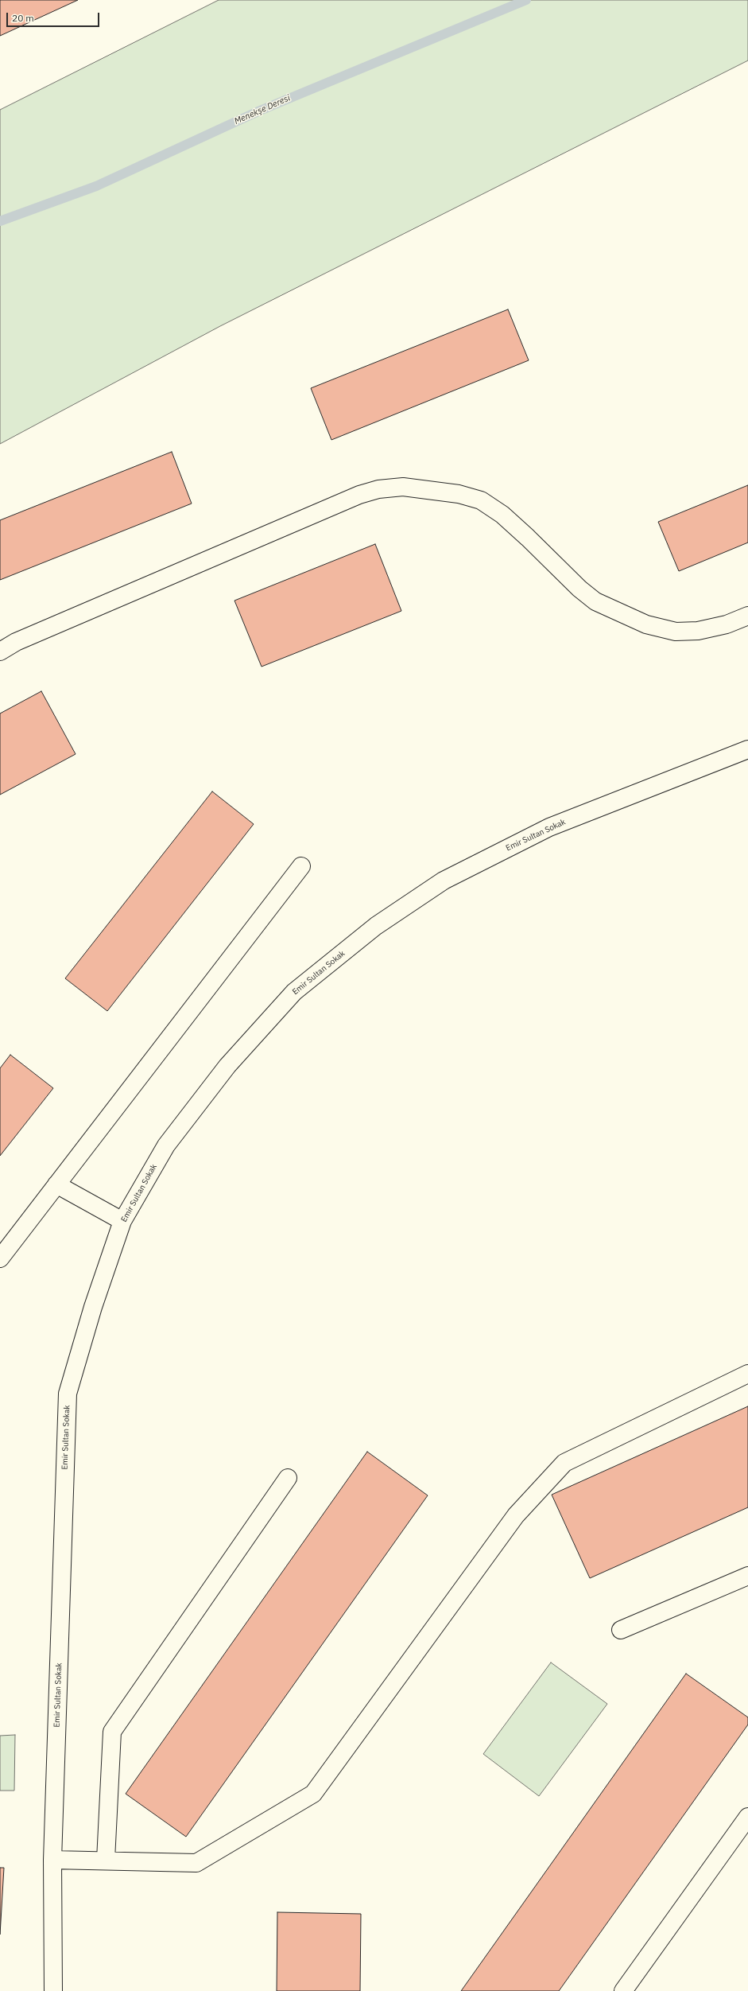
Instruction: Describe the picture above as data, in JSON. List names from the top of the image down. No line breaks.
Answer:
{"streets":{"street":["Emir Sultan Sokak"]},"water":["Menekşe Deresi"],"scale_bar":"20 m"}
